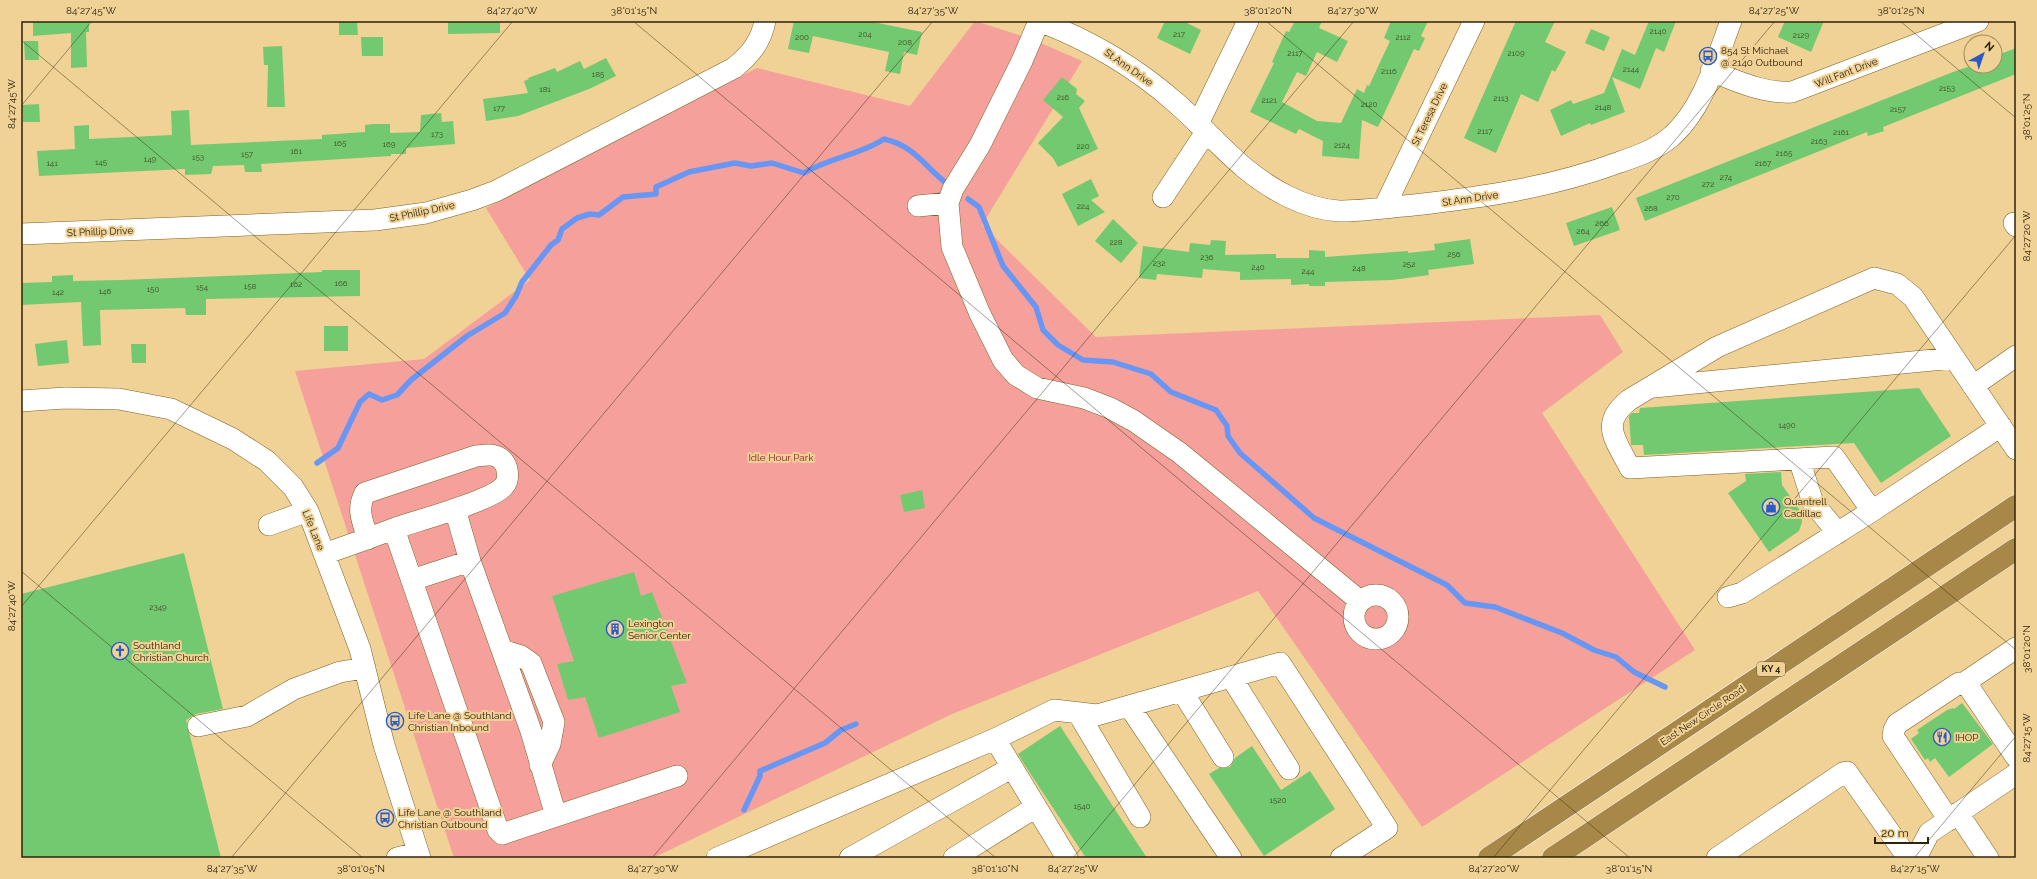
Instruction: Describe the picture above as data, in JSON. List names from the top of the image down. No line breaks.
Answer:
{"streets":{"highway":["KY 4","East New Circle Road"],"street":["St Ann Drive","Will Fant Drive","St Teresa Drive","St Phillip Drive","Life Lane"]},"crossings":[["St Ann Drive","Will Fant Drive"],["St Ann Drive","St Teresa Drive"]],"parks":["Idle Hour Park"],"places":{"bus stop":["854 St Michael @ 2140 Outbound","Life Lane @ Southland Christian Inbound","Life Lane @ Southland Christian Outbound"],"shop":["Quantrell Cadillac"],"building":["Lexington Senior Center"],"church":["Southland Christian Church"],"restaurant":["IHOP"]},"house_numbers":["2140","204","217","2129","200","2112","208","2117","2109","2144","2116","185","2153","181","216","2113","2121","2120","2148","177","2157","2117","2161","173","2163","165","169","2124","220","161","2165","157","153","149","145","141","2167","274","272","270","224","268","266","264","228","256","236","232","252","240","248","244","166","162","158","154","150","146","142","1490","2349","1520","1540"],"scale_bar":"20 m","north":"top right","coordinates":["84°27'45\"W","84°27'40\"W","38°01'15\"N","84°27'35\"W","38°01'20\"N","84°27'30\"W","84°27'25\"W","38°01'25\"N","84°27'20\"W","84°27'15\"W","38°01'05\"N","38°01'10\"N"]}
